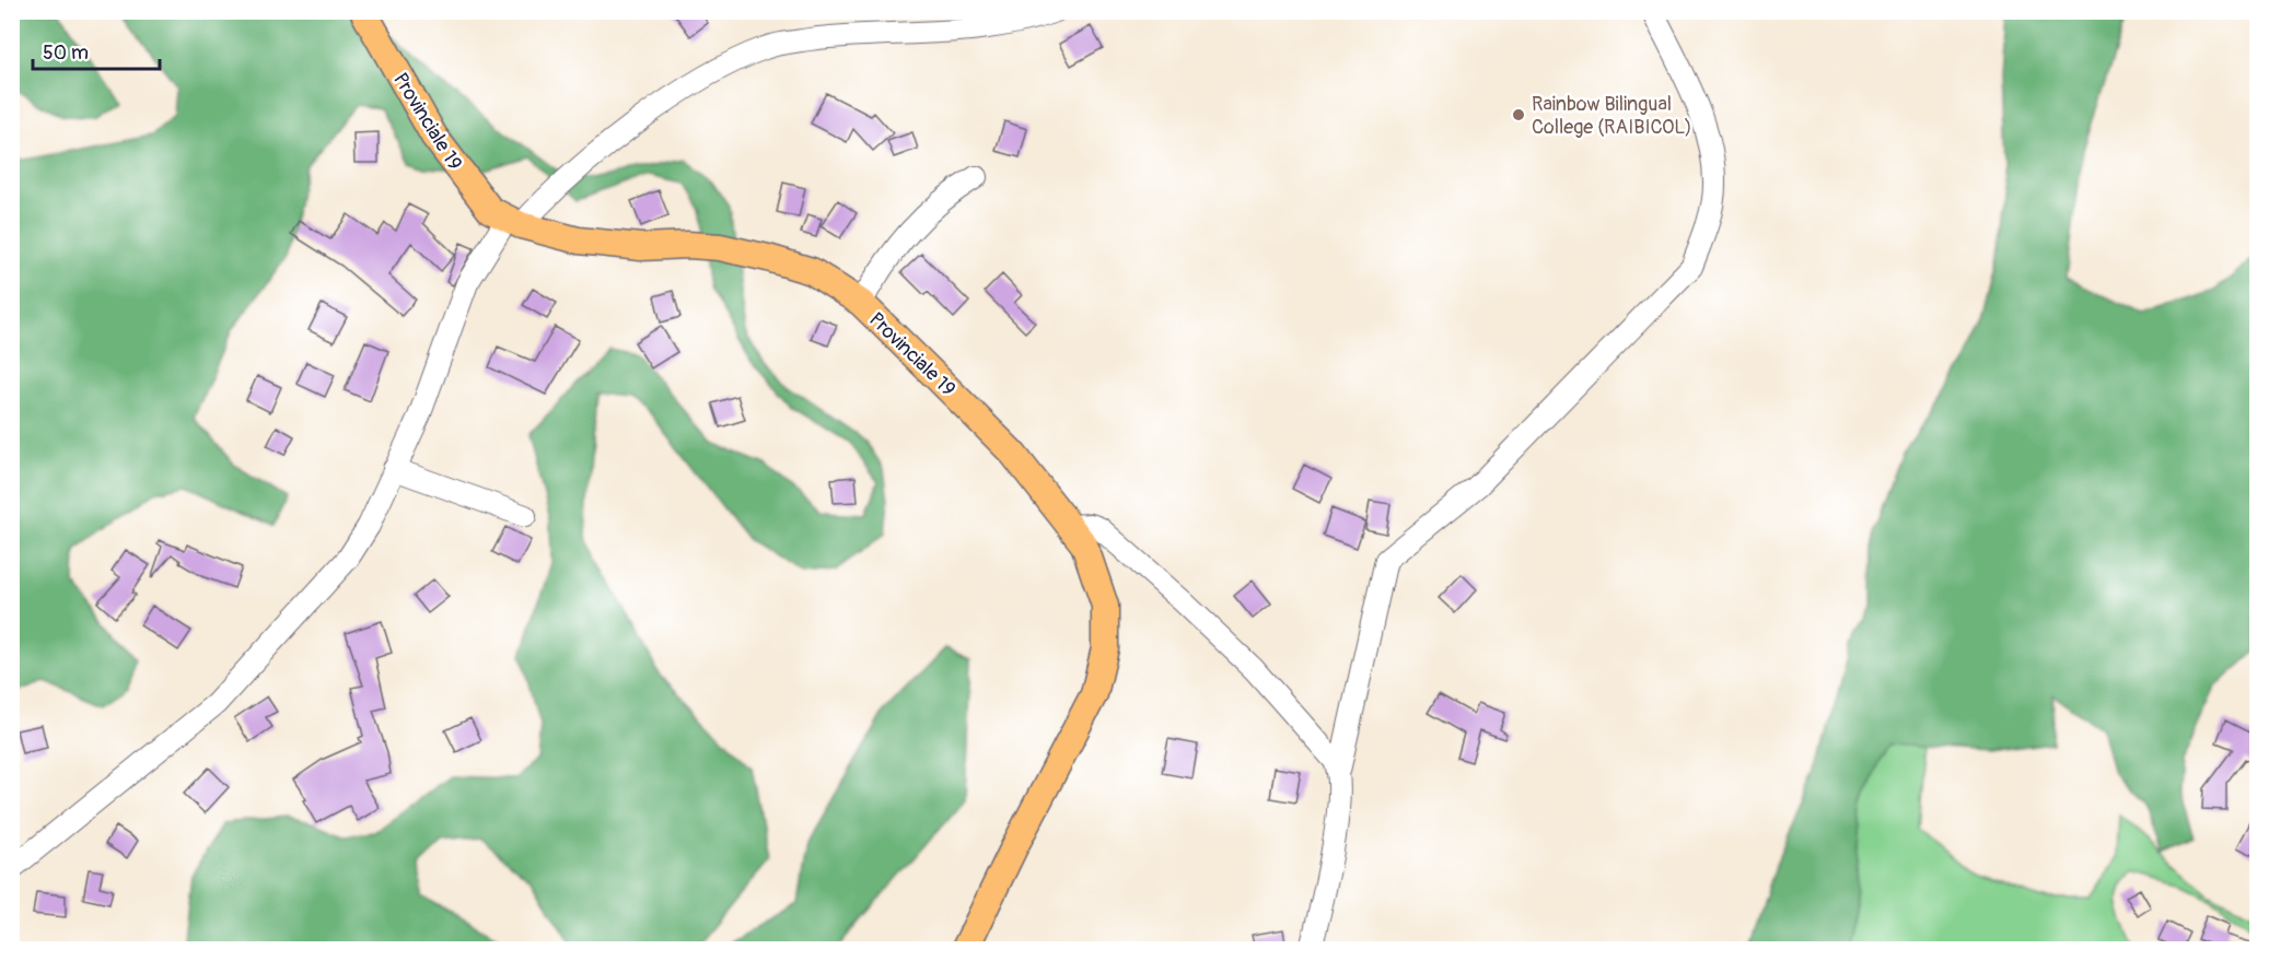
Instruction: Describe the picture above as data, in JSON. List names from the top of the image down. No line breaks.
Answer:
{"streets":{"main road":["Provinciale 19"]},"places":["Rainbow Bilingual College (RAIBICOL)"],"scale_bar":"50 m"}
